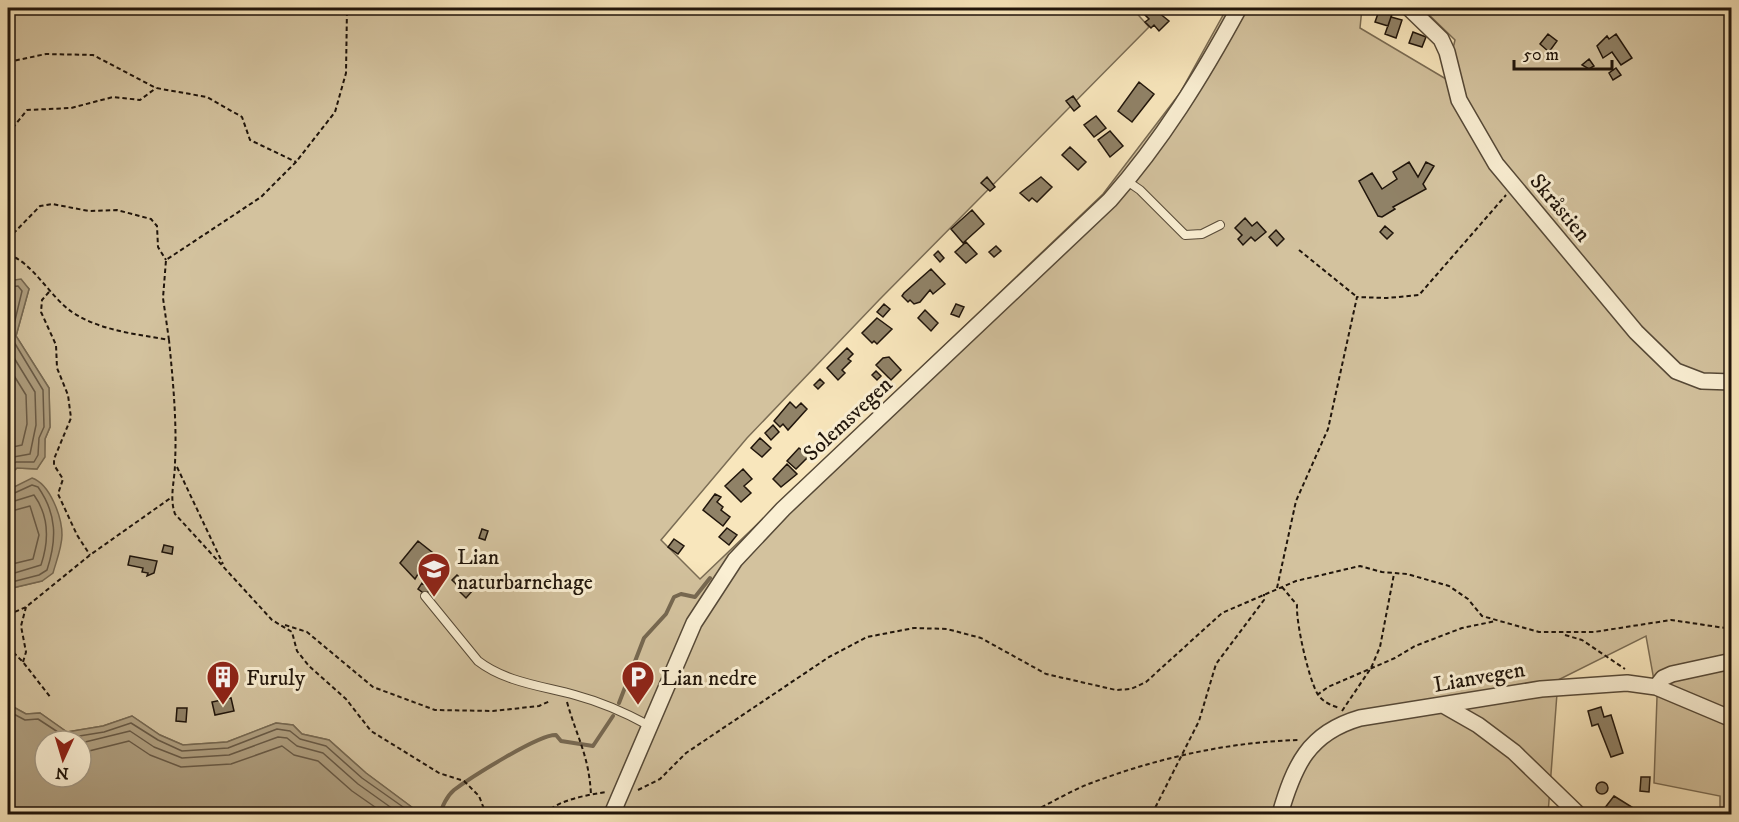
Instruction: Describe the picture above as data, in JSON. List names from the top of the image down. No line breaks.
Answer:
{"streets":{"street":["Skråstien","Solemsvegen","Lianvegen"]},"places":{"school or university":["Lian naturbarnehage"],"building":["Furuly"],"parking":["Lian nedre"]},"scale_bar":"50 m","north":"bottom"}
